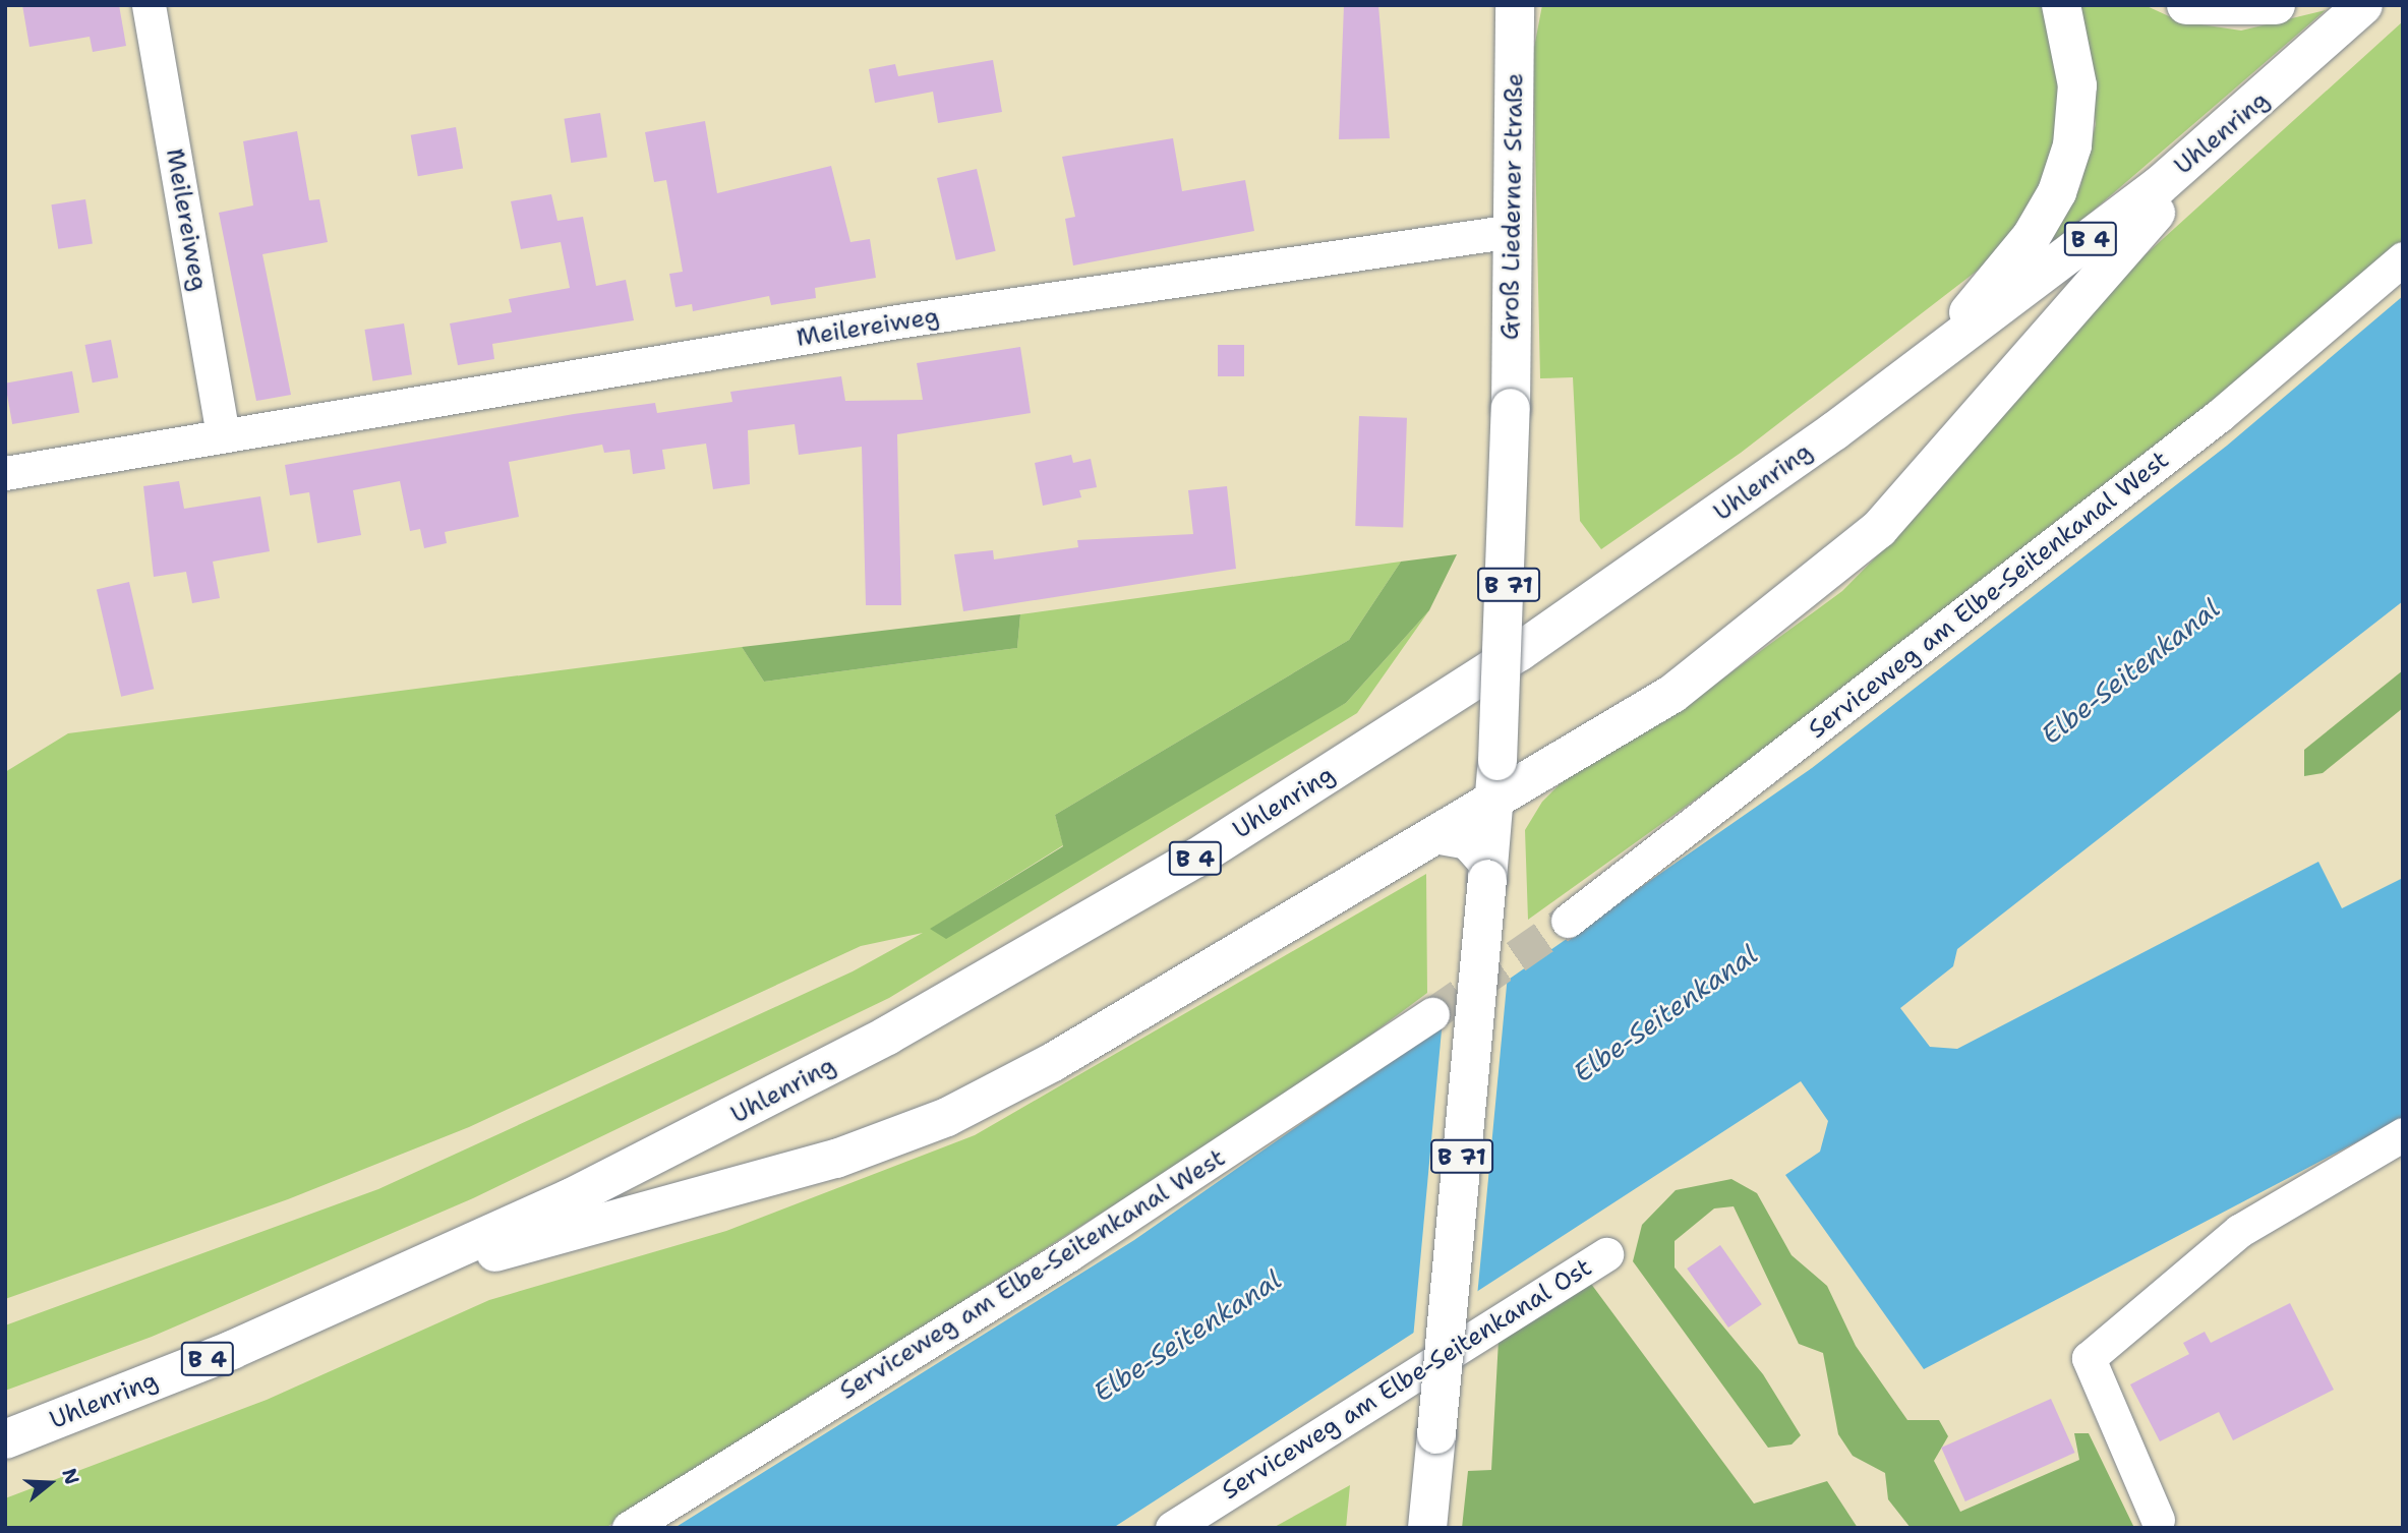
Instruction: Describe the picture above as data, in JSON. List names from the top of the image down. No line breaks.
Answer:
{"streets":{"main road":["Uhlenring","Groß Liederner Straße","B 4","B 71"],"street":["Meilereiweg","Serviceweg am Elbe-Seitenkanal West","Serviceweg am Elbe-Seitenkanal Ost"]},"crossings":[["Groß Liederner Straße","Meilereiweg"],["Groß Liederner Straße","B 71"]],"water":["Elbe-Seitenkanal"],"north":"right"}
